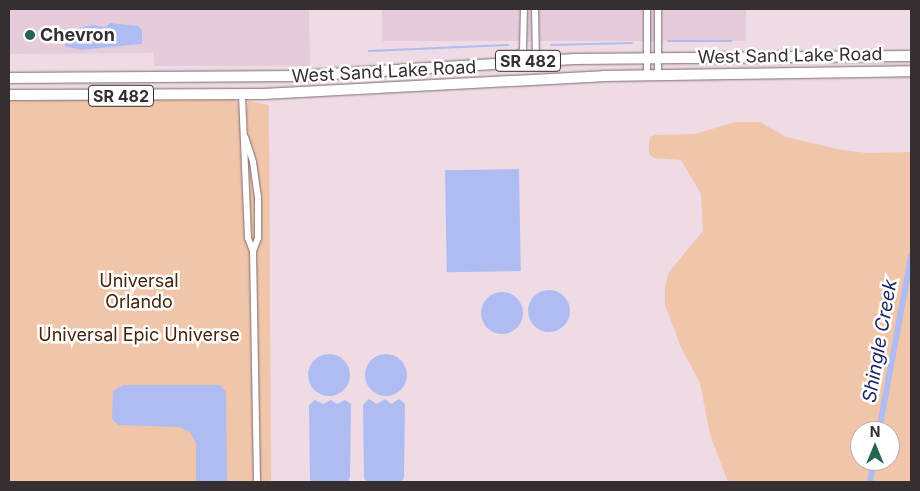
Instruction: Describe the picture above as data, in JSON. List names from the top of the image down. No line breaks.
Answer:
{"streets":{"main road":["West Sand Lake Road","SR 482"]},"water":["Shingle Creek"],"parks":["Universal Orlando","Universal Epic Universe"],"places":["Chevron"],"north":"top"}
